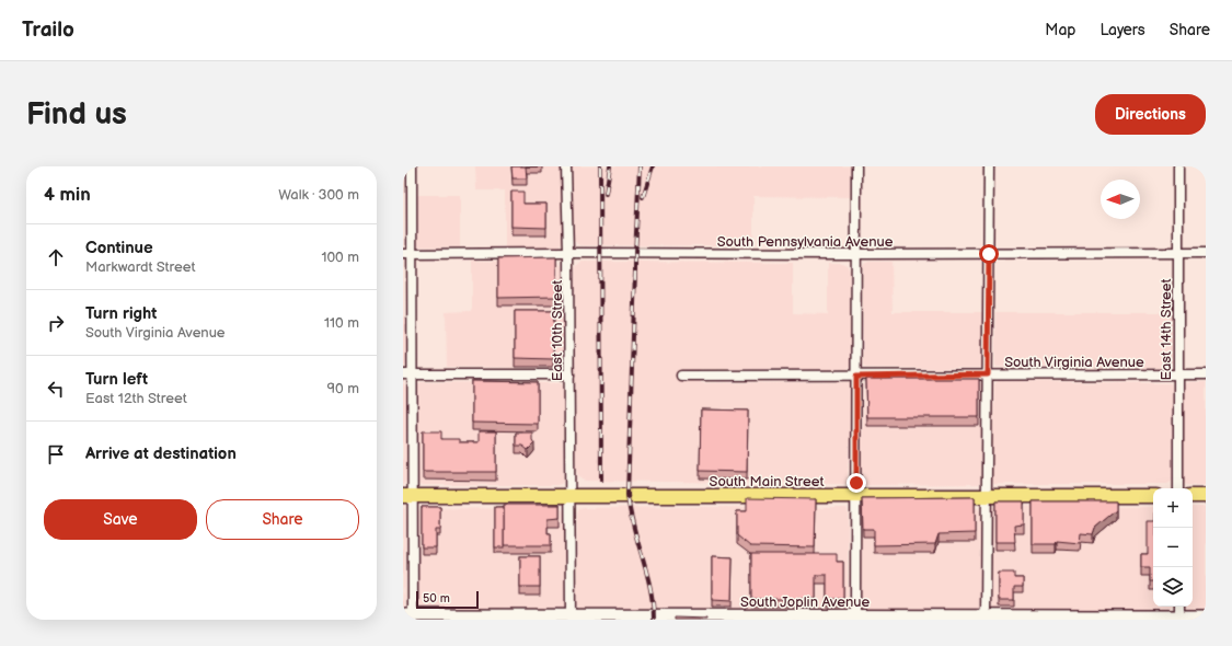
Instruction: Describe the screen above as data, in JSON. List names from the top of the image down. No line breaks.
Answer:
{"streets":{"main road":["South Main Street"],"street":["South Pennsylvania Avenue","East 14th Street","East 10th Street","South Virginia Avenue","South Joplin Avenue"]},"crossings":[["South Pennsylvania Avenue","East 14th Street"],["South Pennsylvania Avenue","East 10th Street"],["East 14th Street","South Virginia Avenue"],["East 10th Street","South Main Street"],["East 10th Street","South Joplin Avenue"]],"scale_bar":"50 m","north":"left","page":{"header":"Trailo","nav":["Map","Layers","Share"],"buttons":["Directions",["Save","Share"]],"title":"Find us","heading":["4 min","Walk · 300 m"],"list":[["Continue","Markwardt Street","100 m"],["Turn right","South Virginia Avenue","110 m"],["Turn left","East 12th Street","90 m"],"Arrive at destination"],"map_buttons":["+","−"],"scale":"50 m"}}
